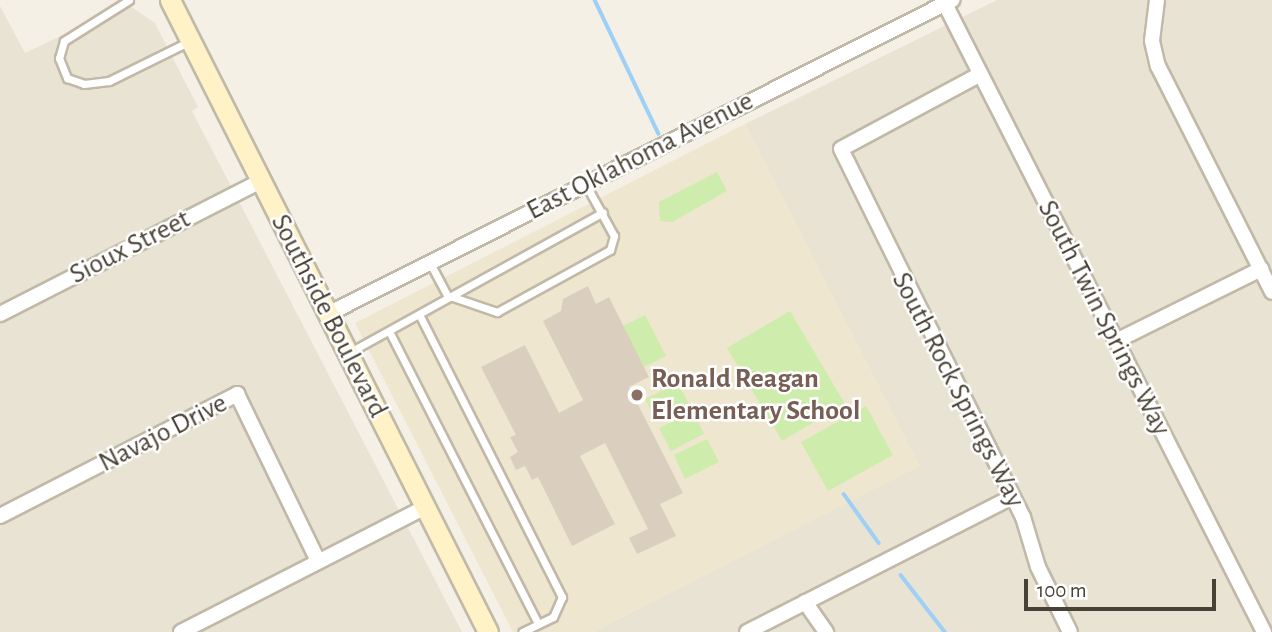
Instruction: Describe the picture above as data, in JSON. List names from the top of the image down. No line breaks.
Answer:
{"streets":{"main road":["Southside Boulevard"],"street":["East Oklahoma Avenue","Sioux Street","South Twin Springs Way","South Rock Springs Way","Navajo Drive"]},"crossings":[["East Oklahoma Avenue","Southside Boulevard"],["East Oklahoma Avenue","South Twin Springs Way"],["Sioux Street","Southside Boulevard"],["South Twin Springs Way","South Rock Springs Way"]],"places":["Ronald Reagan Elementary School"],"scale_bar":"100 m"}
